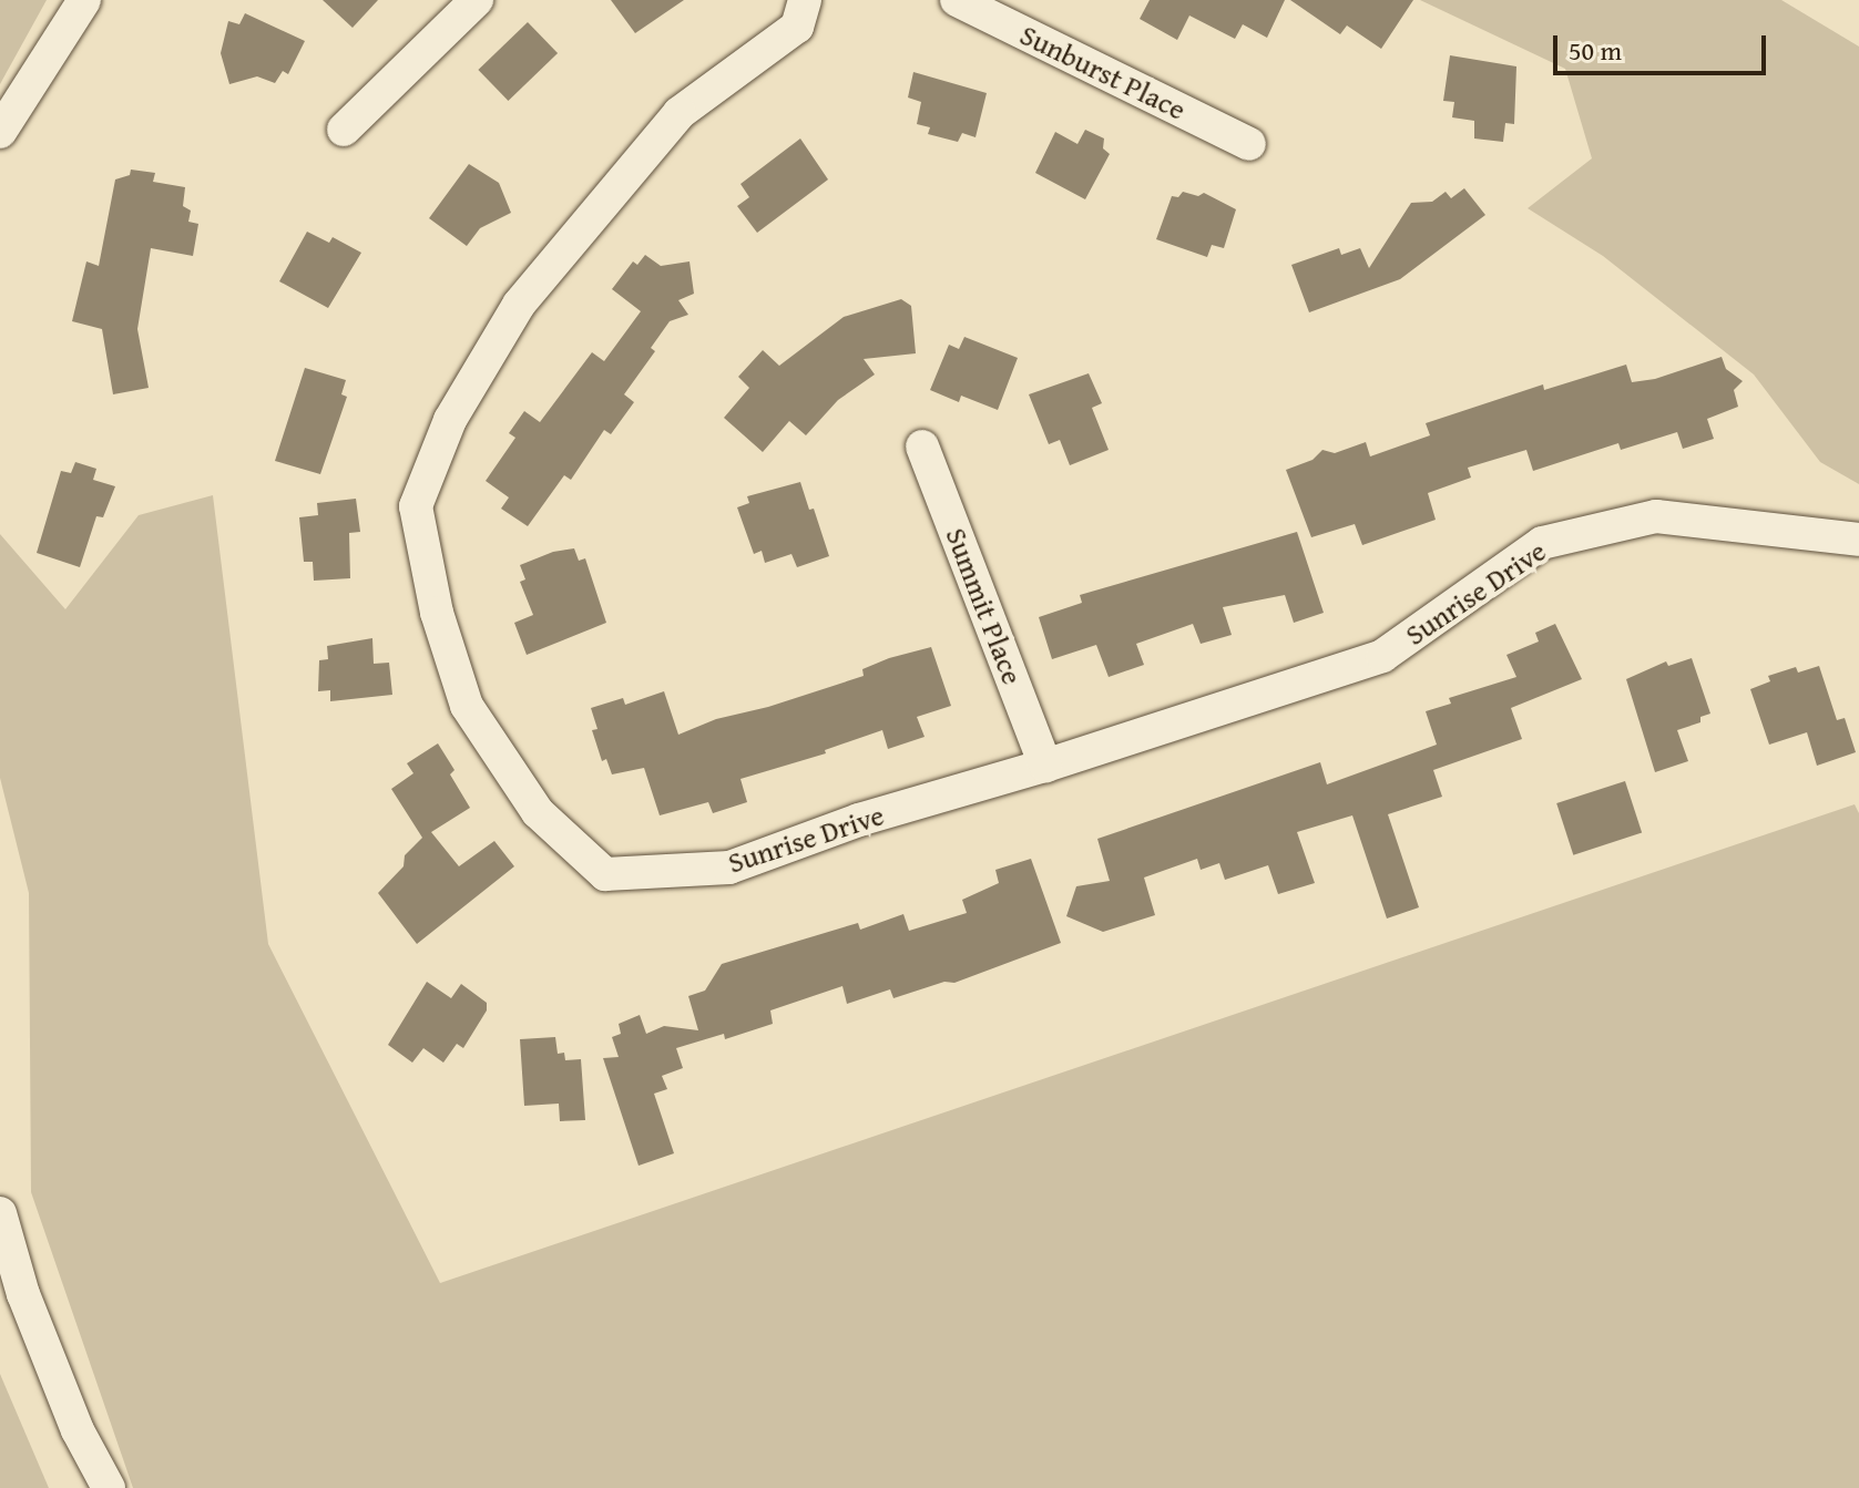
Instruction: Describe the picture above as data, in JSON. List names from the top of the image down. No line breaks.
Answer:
{"streets":{"street":["Sunburst Place","Sunrise Drive","Summit Place"]},"crossings":[["Sunrise Drive","Summit Place"]],"scale_bar":"50 m"}
